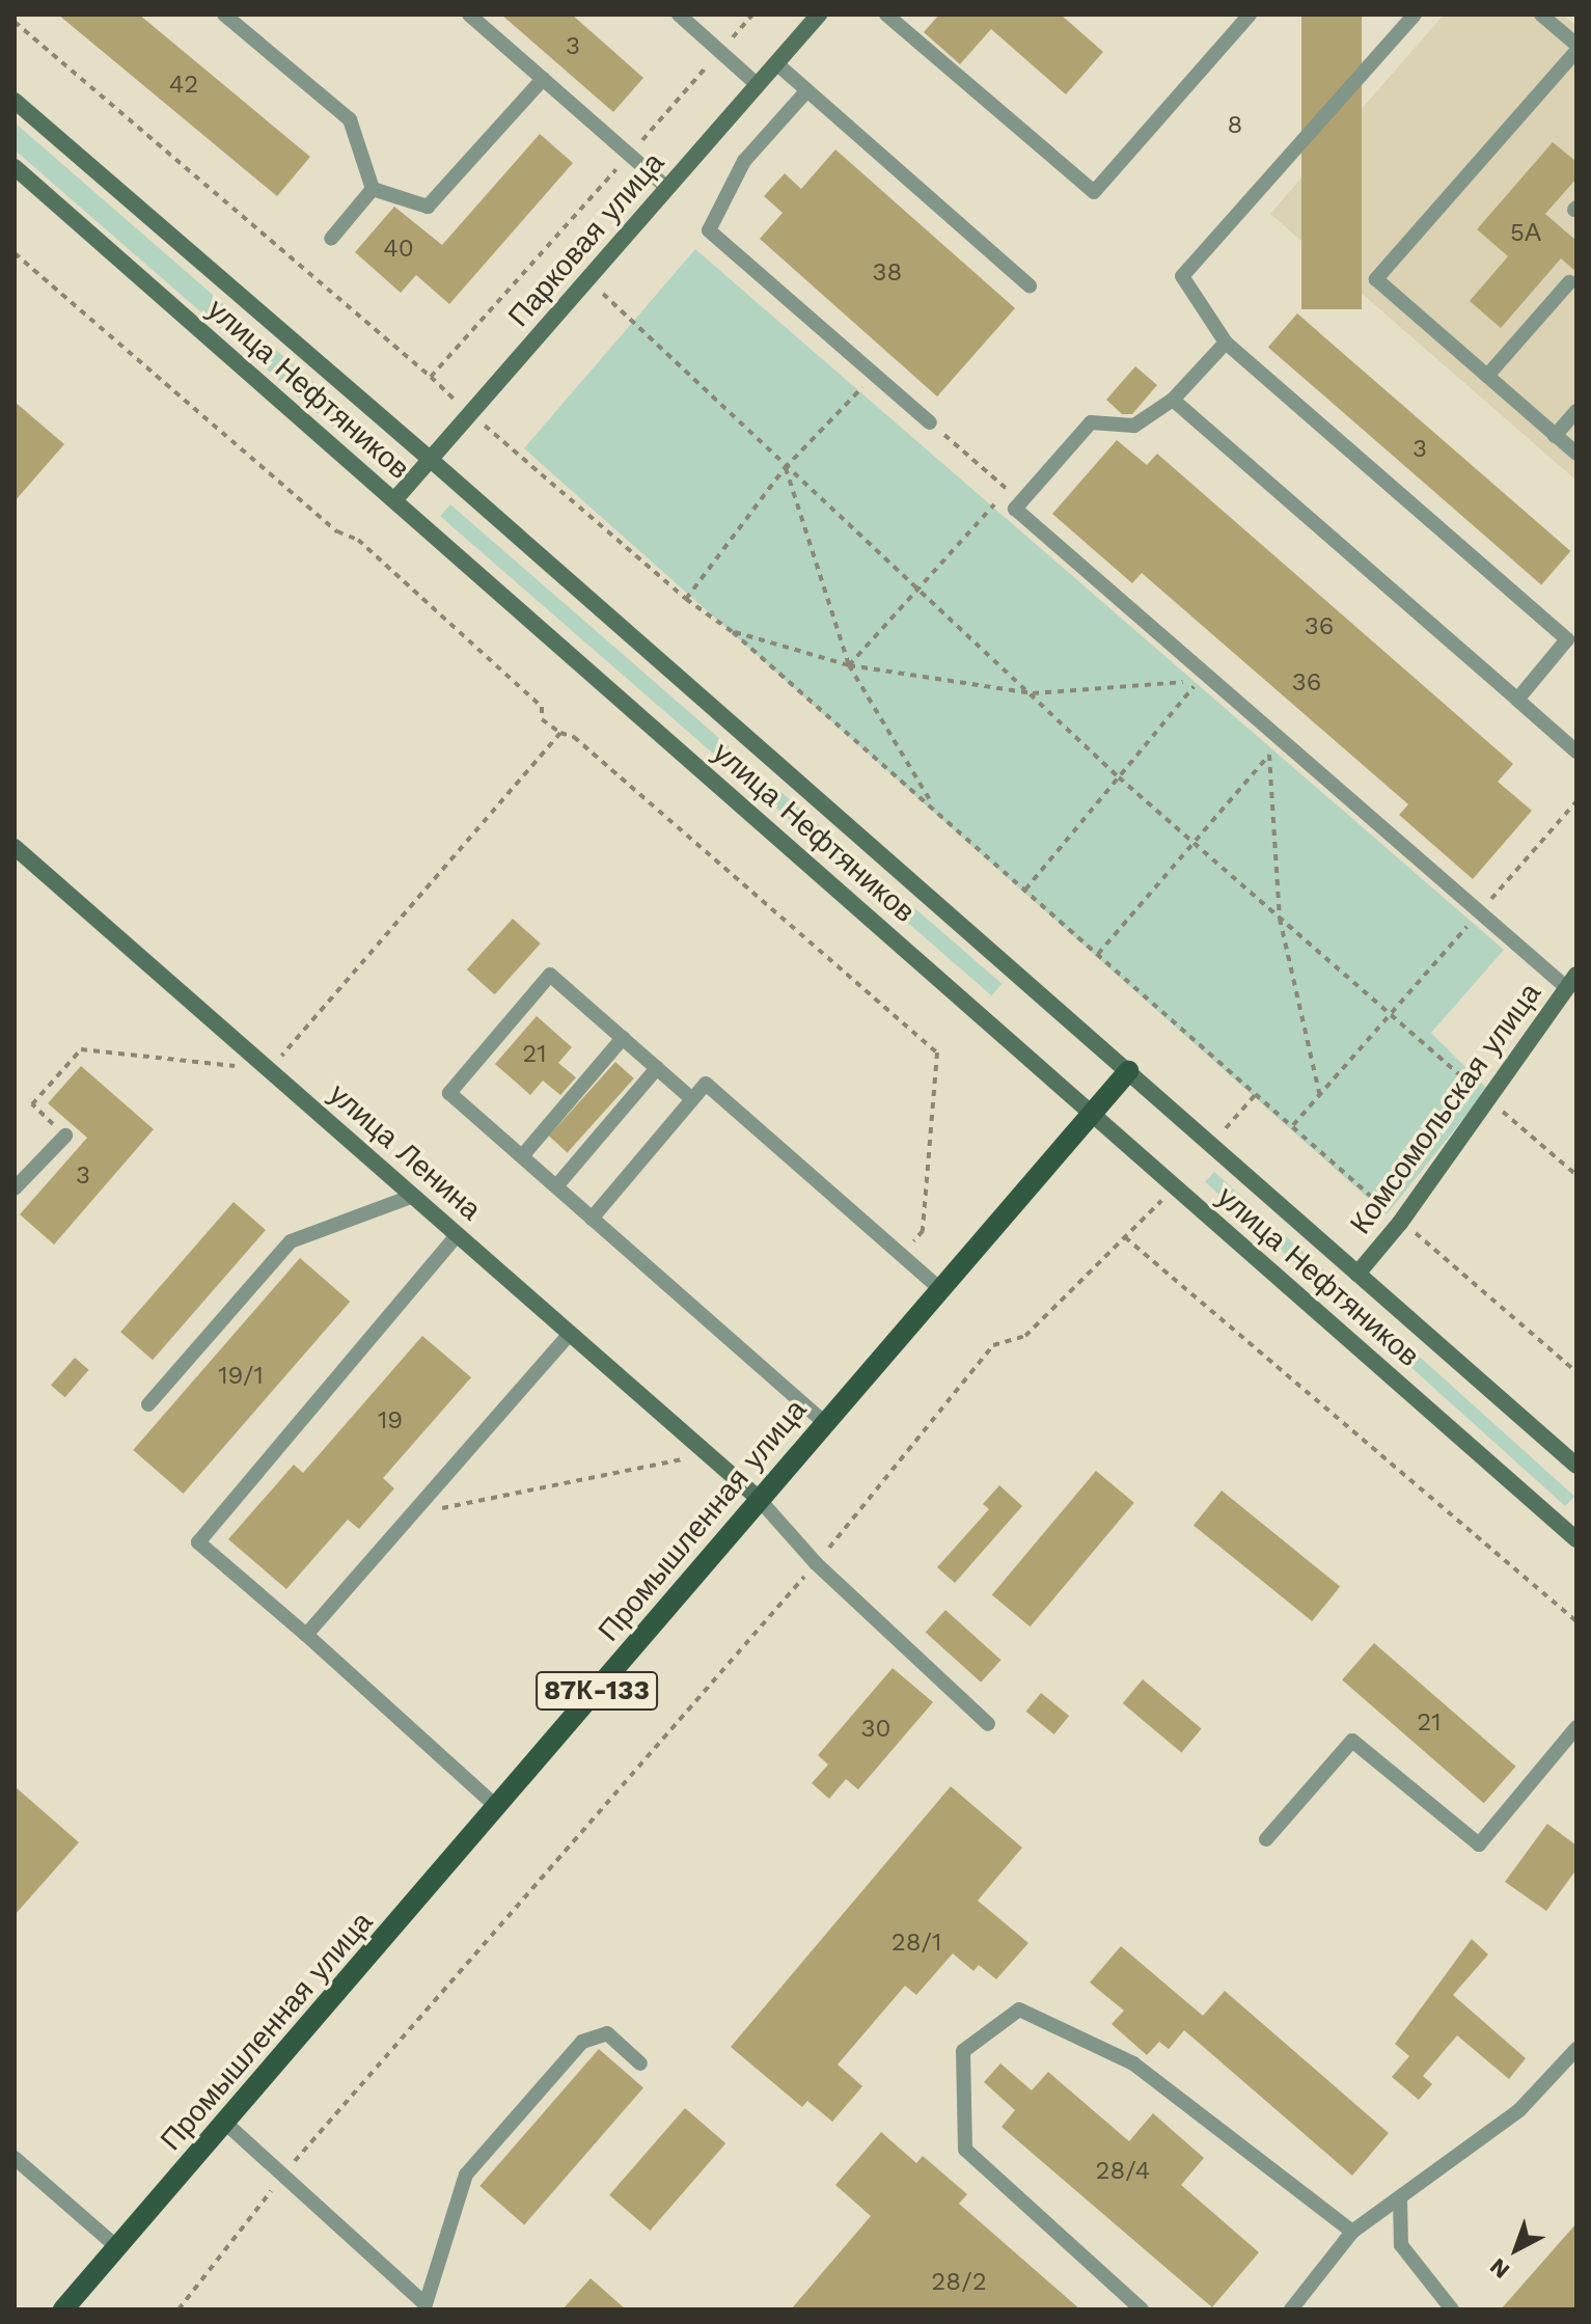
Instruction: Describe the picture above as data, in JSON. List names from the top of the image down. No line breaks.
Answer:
{"streets":{"main road":["Парковая улица","улица Нефтяников","Комсомольская улица","улица Ленина","Промышленная улица","87К-133"]},"crossings":[["Парковая улица","улица Нефтяников"],["улица Нефтяников","Комсомольская улица"],["улица Нефтяников","Промышленная улица"],["улица Ленина","Промышленная улица"]],"house_numbers":["3","42","8","5А","40","38","3","36","36","21","3","19/1","19","21","30","28/1","28/4","28/2"],"north":"bottom left"}
